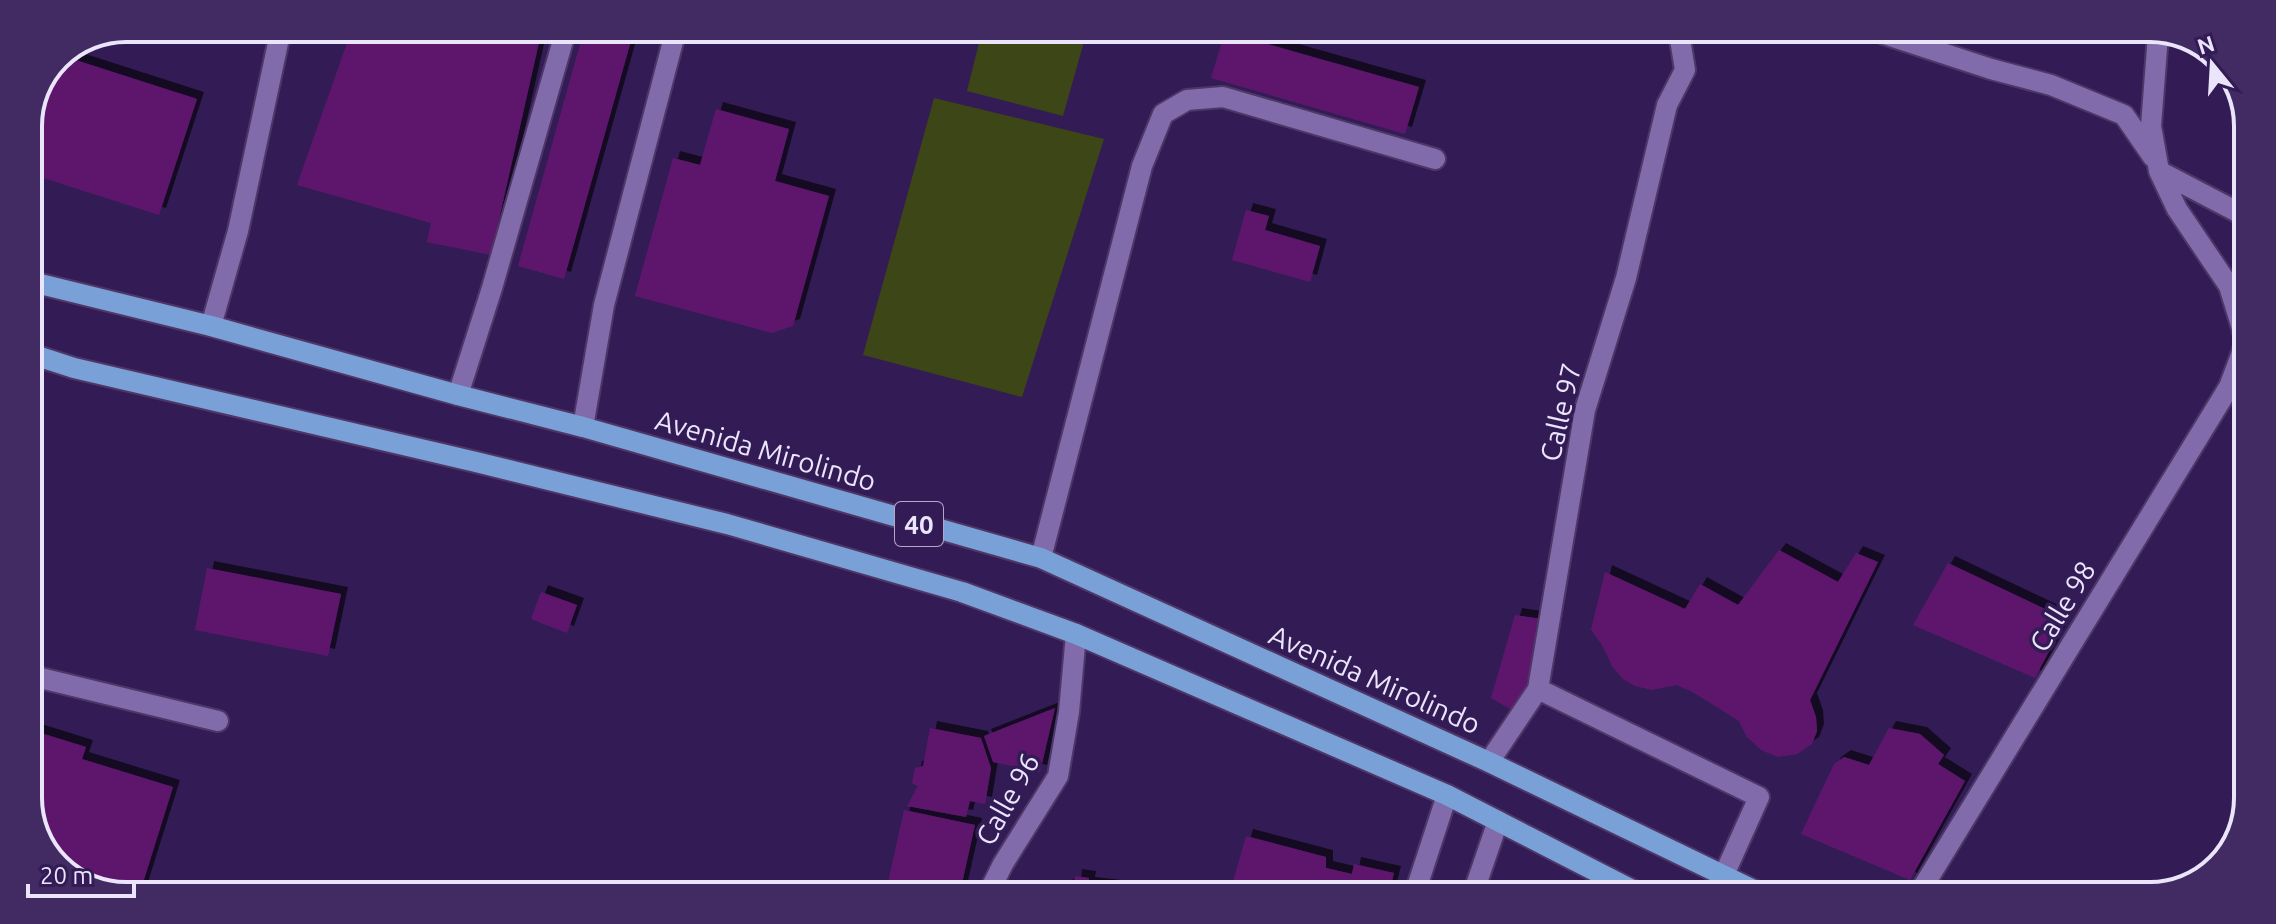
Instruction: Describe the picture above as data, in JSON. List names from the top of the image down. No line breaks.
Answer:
{"streets":{"main road":["Avenida Mirolindo","40"],"street":["Calle 97","Calle 98","Calle 96"]},"crossings":[["Calle 97","Avenida Mirolindo"],["40","Calle 96"]],"scale_bar":"20 m","north":"top"}
